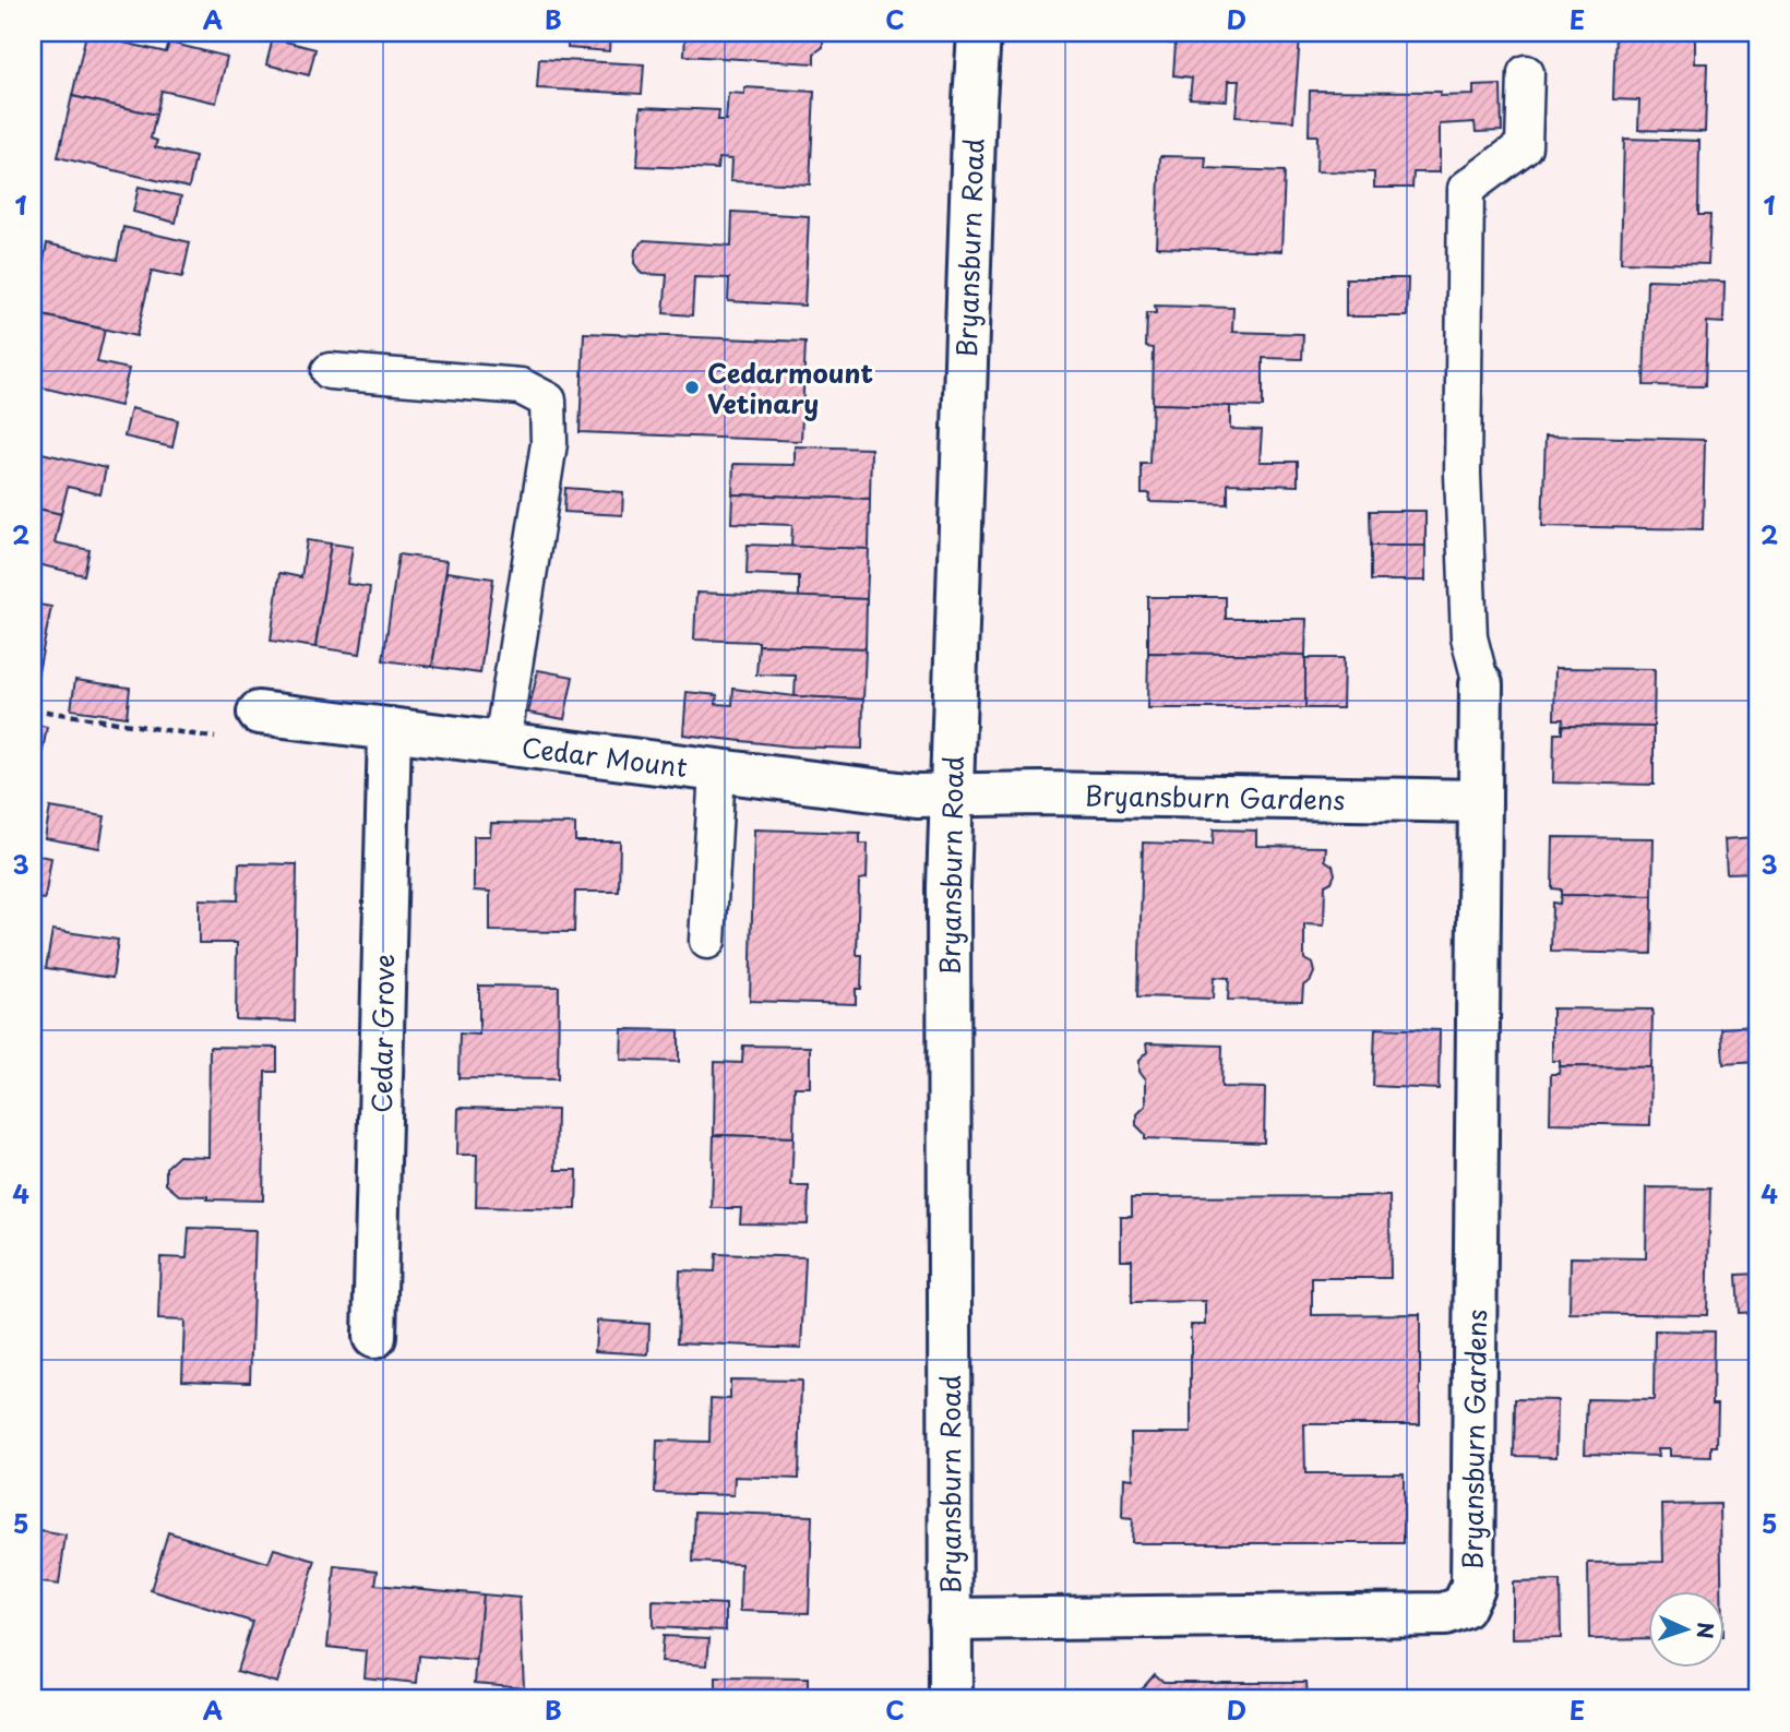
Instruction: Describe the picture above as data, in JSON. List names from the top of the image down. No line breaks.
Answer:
{"streets":{"street":["Bryansburn Road","Cedar Mount","Bryansburn Gardens","Cedar Grove"]},"crossings":[["Bryansburn Road","Cedar Mount"],["Bryansburn Road","Bryansburn Gardens"],["Cedar Mount","Bryansburn Gardens"],["Cedar Mount","Cedar Grove"]],"places":["Cedarmount Vetinary"],"north":"right","grid":{"columns":["A","B","C","D","E"],"rows":["1","2","3","4","5"]}}
